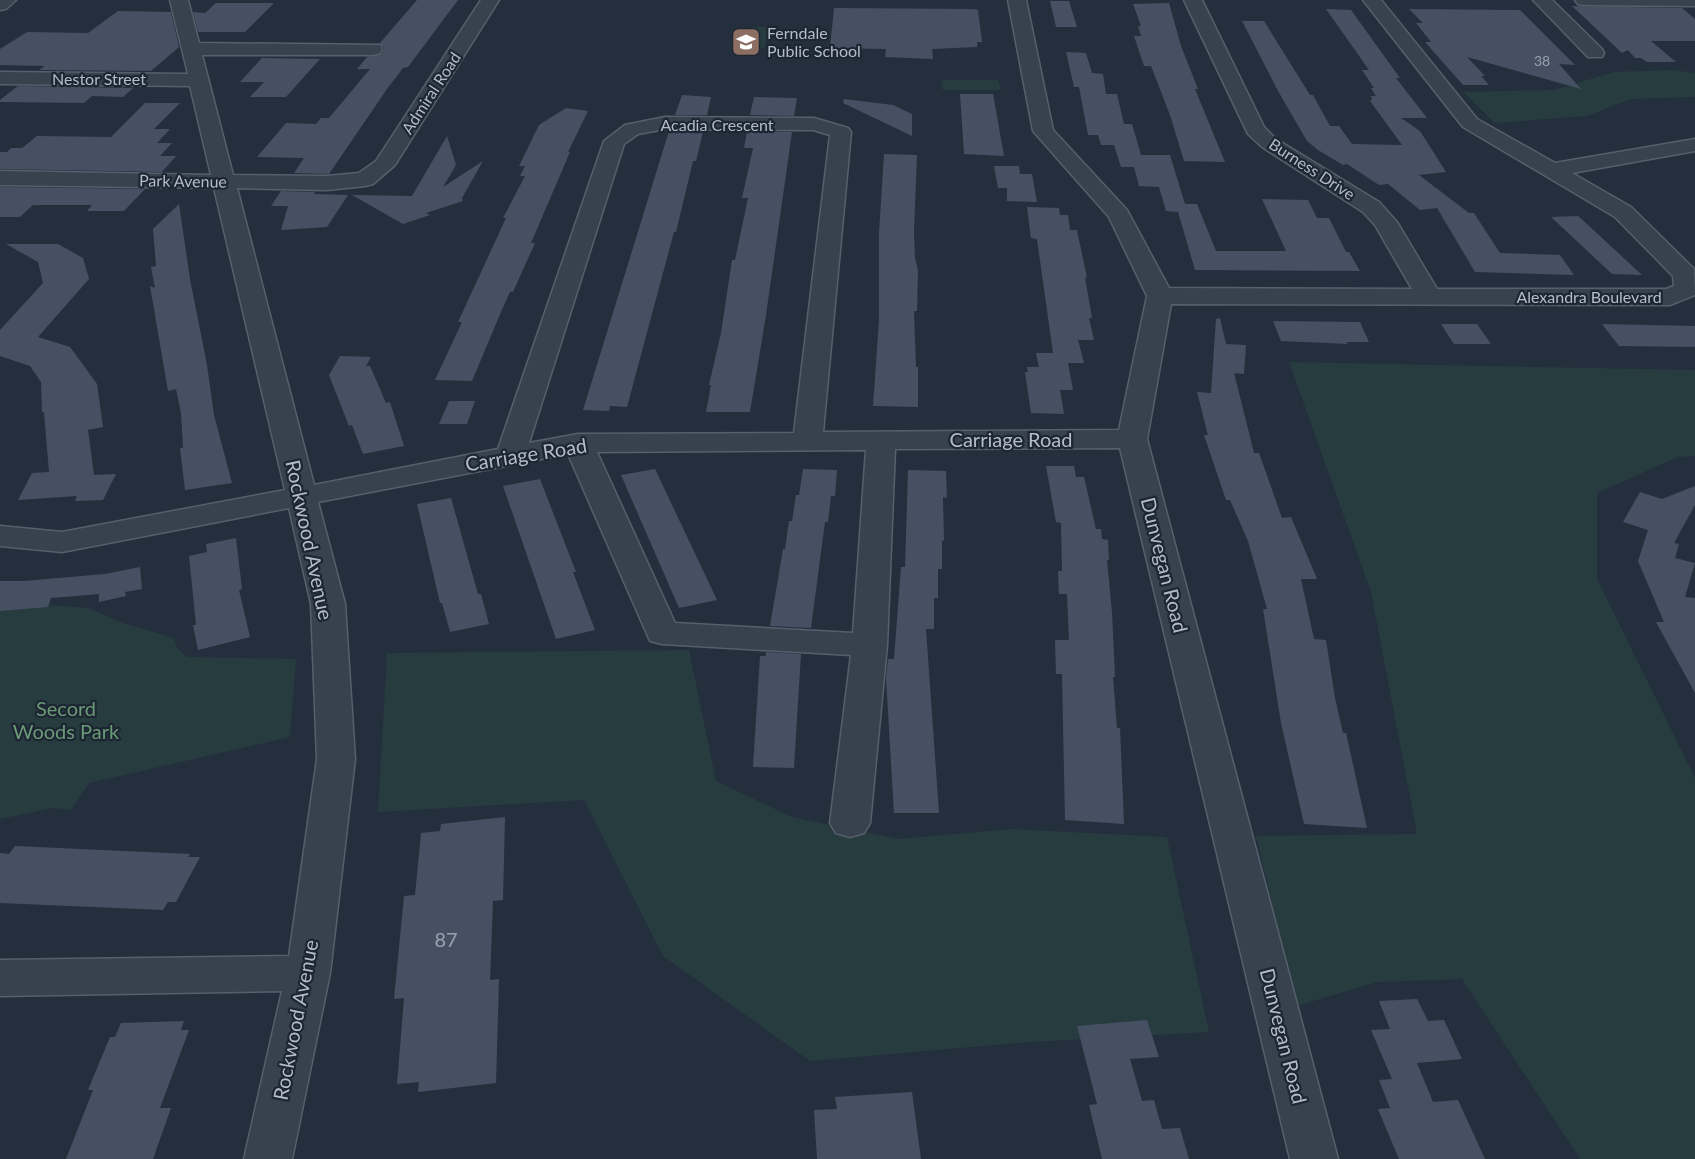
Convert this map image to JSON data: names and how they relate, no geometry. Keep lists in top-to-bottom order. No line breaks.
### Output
{"streets":{"street":["Nestor Street","Admiral Road","Acadia Crescent","Burness Drive","Park Avenue","Alexandra Boulevard","Carriage Road","Rockwood Avenue","Dunvegan Road"]},"crossings":[["Nestor Street","Rockwood Avenue"],["Admiral Road","Park Avenue"],["Acadia Crescent","Carriage Road"],["Burness Drive","Alexandra Boulevard"],["Park Avenue","Rockwood Avenue"],["Alexandra Boulevard","Dunvegan Road"],["Carriage Road","Rockwood Avenue"],["Carriage Road","Dunvegan Road"]],"parks":["Secord Woods Park"],"places":{"school or university":["Ferndale Public School"]},"house_numbers":["38","87"]}
